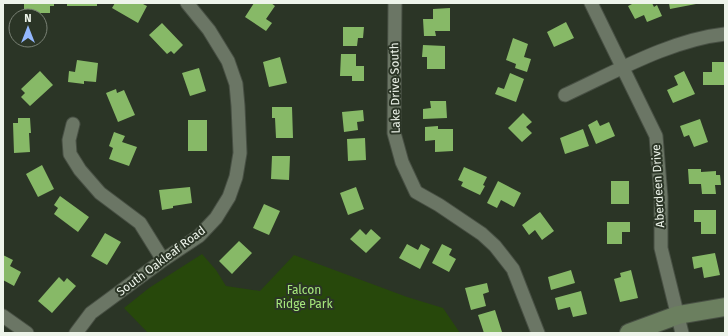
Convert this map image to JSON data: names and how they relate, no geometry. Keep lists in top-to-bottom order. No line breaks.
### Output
{"streets":{"street":["Lake Drive South","Aberdeen Drive","South Oakleaf Road"]},"parks":["Falcon Ridge Park"],"north":"top"}
